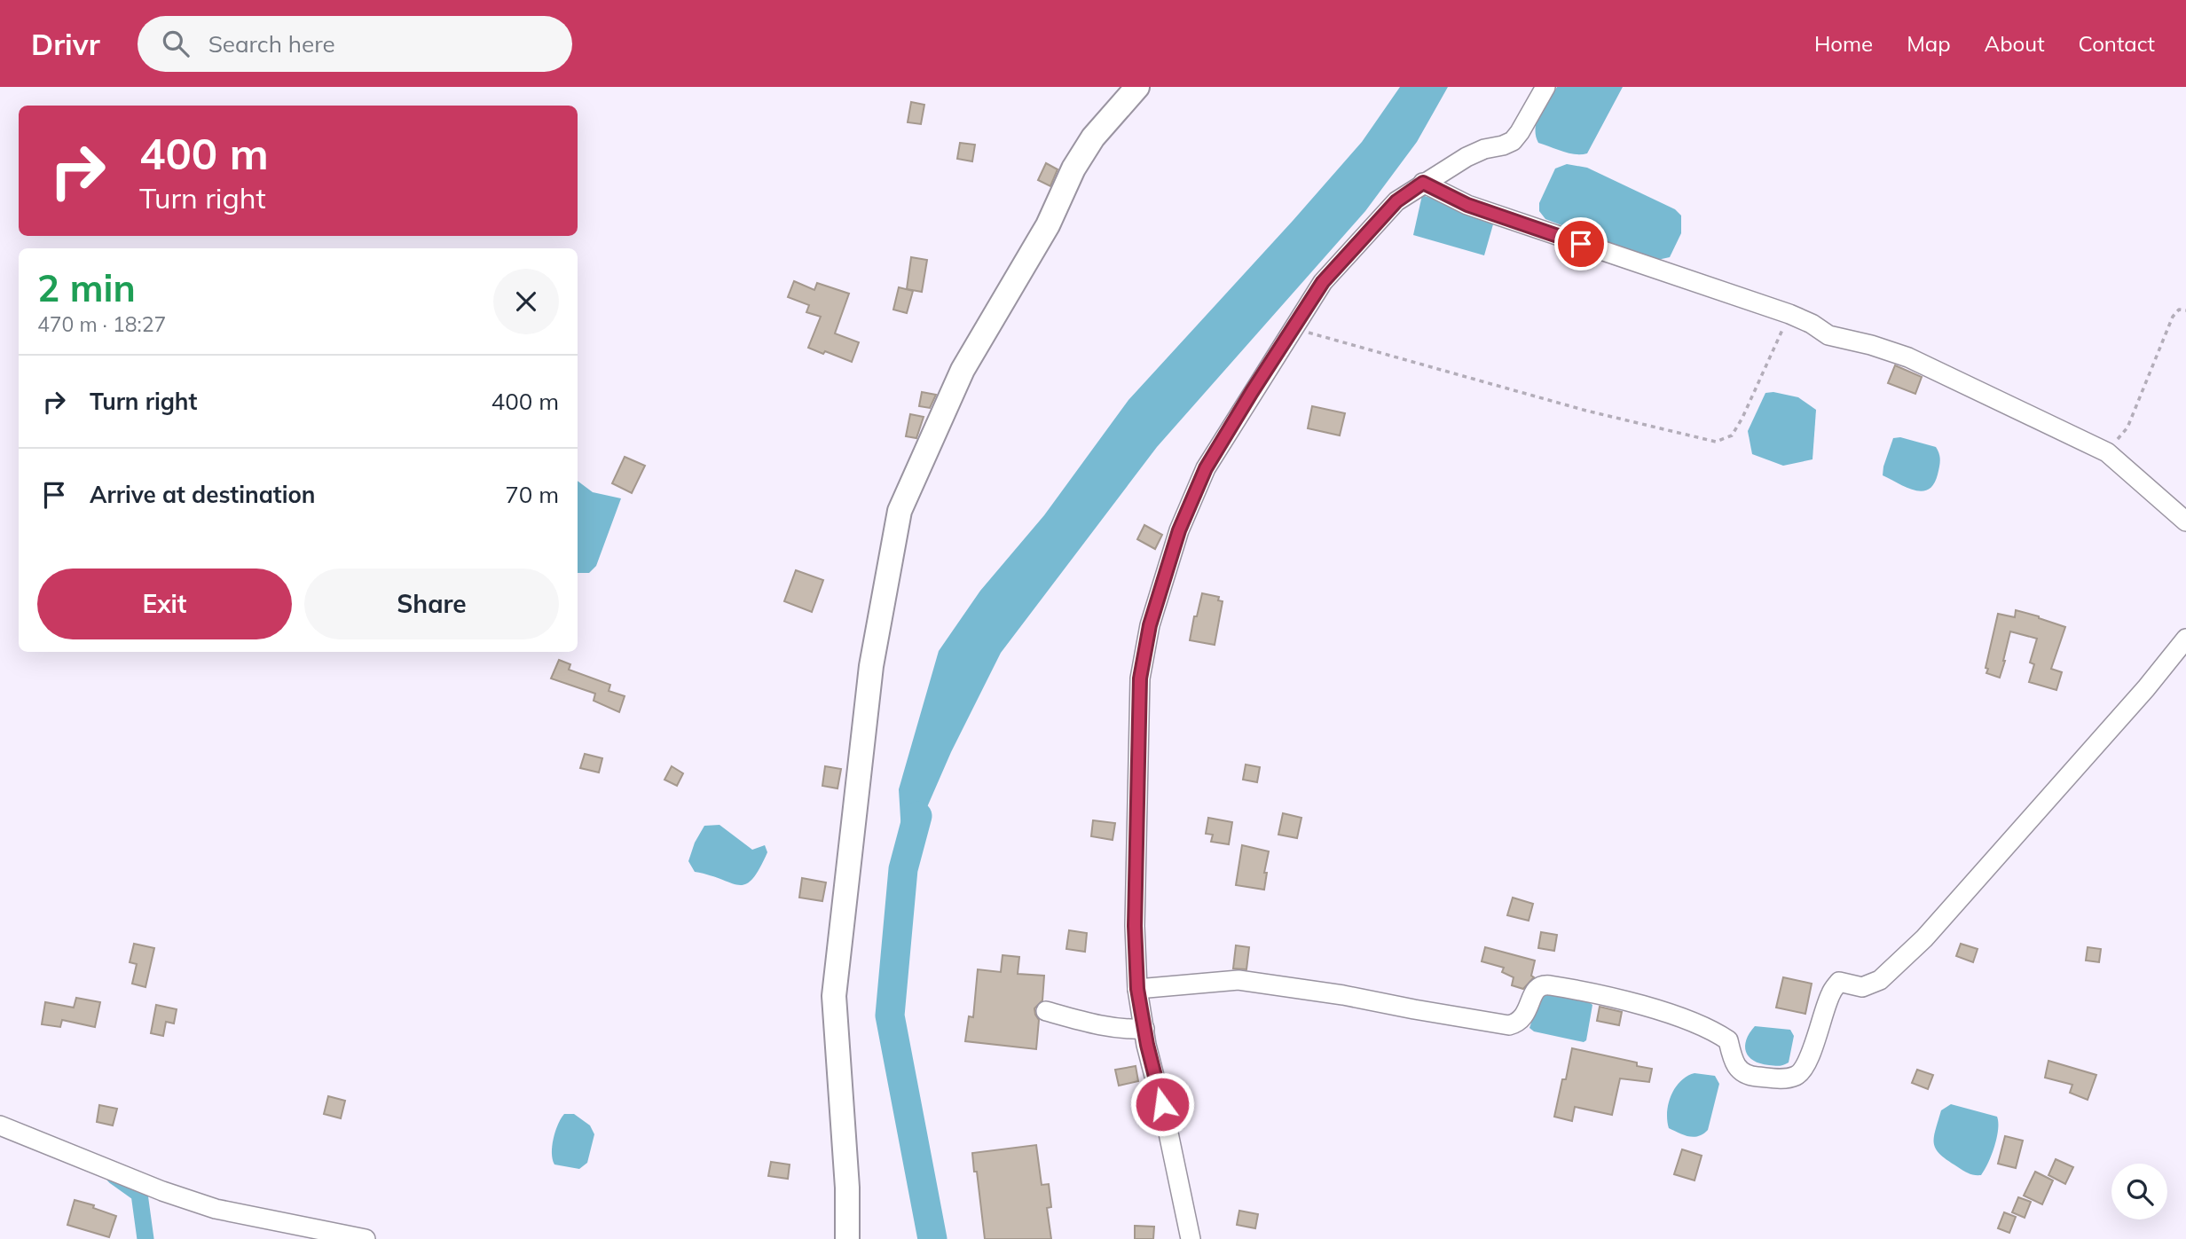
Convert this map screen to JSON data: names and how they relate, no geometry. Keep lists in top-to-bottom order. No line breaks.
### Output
{"page":{"header":"Drivr","search":"Search here","nav":["Home","Map","About","Contact"],"turn":["400 m","Turn right"],"heading":["2 min","470 m · 18:27"],"list":[{"name":"Turn right","value":"400 m"},{"name":"Arrive at destination","value":"70 m"}],"buttons":["Exit","Share"]}}
